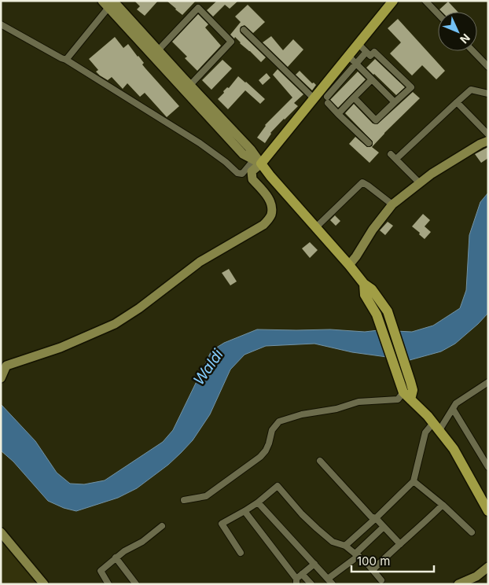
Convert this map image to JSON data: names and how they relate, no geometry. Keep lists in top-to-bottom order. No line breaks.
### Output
{"water":["Waldi"],"scale_bar":"100 m","north":"bottom right"}
